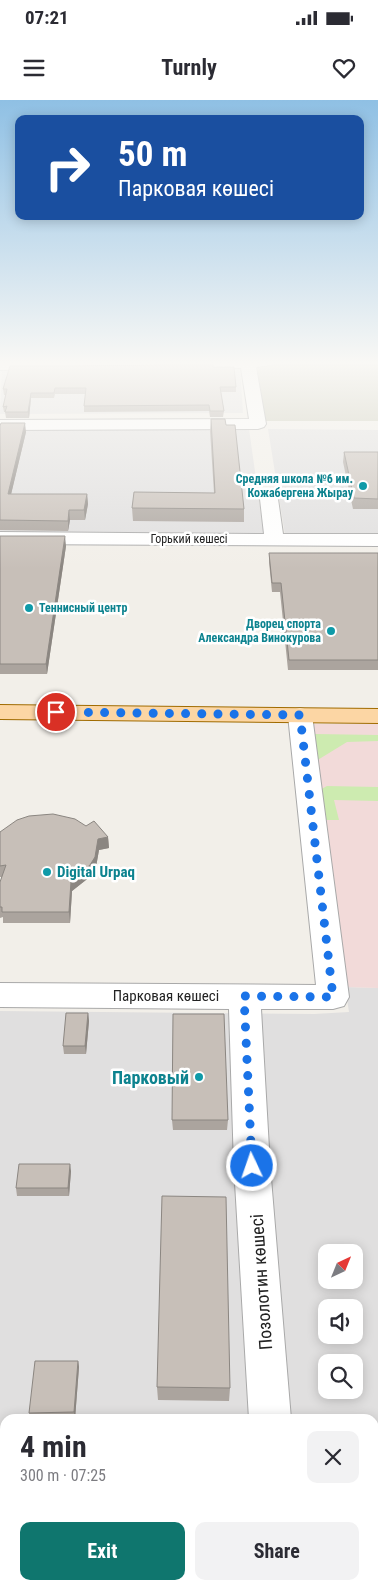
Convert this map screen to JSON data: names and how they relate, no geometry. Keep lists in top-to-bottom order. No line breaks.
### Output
{"streets":{"street":["Горький көшесі","Парковая көшесі","Позолотин көшесі"]},"crossings":[["Парковая көшесі","Позолотин көшесі"]],"places":["Средняя школа №6 им. Кожабергена Жырау","Теннисный центр","Дворец спорта Александра Винокурова","Digital Urpaq","Парковый"],"north":"top right","page":{"status":"07:21","header":"Turnly","turn":["50 m","Парковая көшесі"],"heading":["4 min","300 m · 07:25"],"buttons":["Exit","Share"]}}
